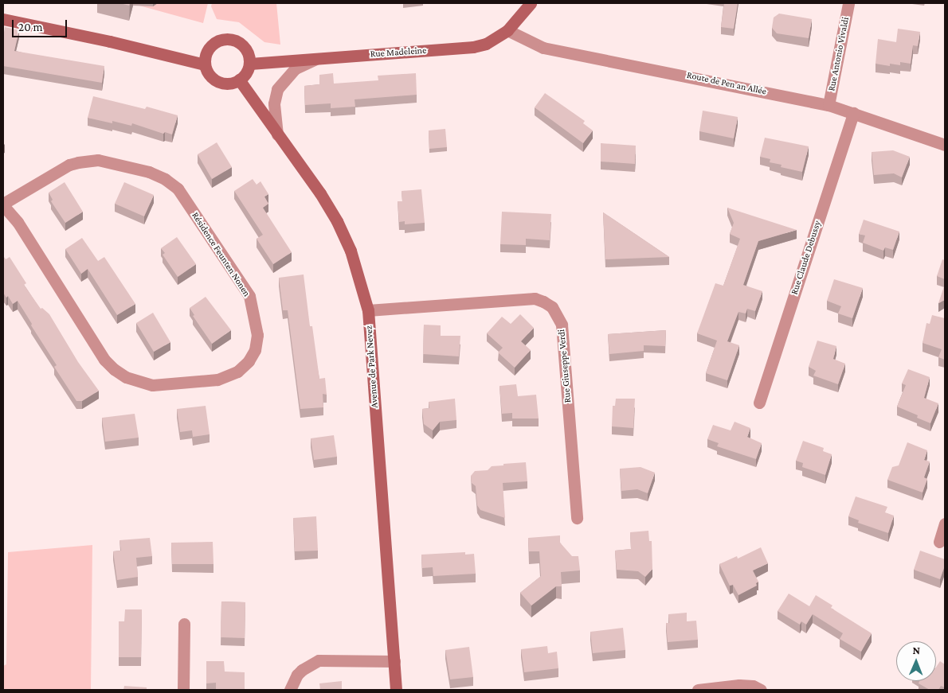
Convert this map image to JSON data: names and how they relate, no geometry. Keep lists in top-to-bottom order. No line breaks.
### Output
{"streets":{"main road":["Rue Madeleine","Avenue de Park Nevez"],"street":["Rue Antonio Vivaldi","Route de Pen an Allée","Résidence Feunten Nonen","Rue Claude Debussy","Rue Giuseppe Verdi"]},"crossings":[["Rue Madeleine","Route de Pen an Allée"],["Rue Madeleine","Avenue de Park Nevez"],["Rue Antonio Vivaldi","Route de Pen an Allée"],["Route de Pen an Allée","Rue Claude Debussy"],["Rue Giuseppe Verdi","Avenue de Park Nevez"]],"scale_bar":"20 m","north":"top"}
